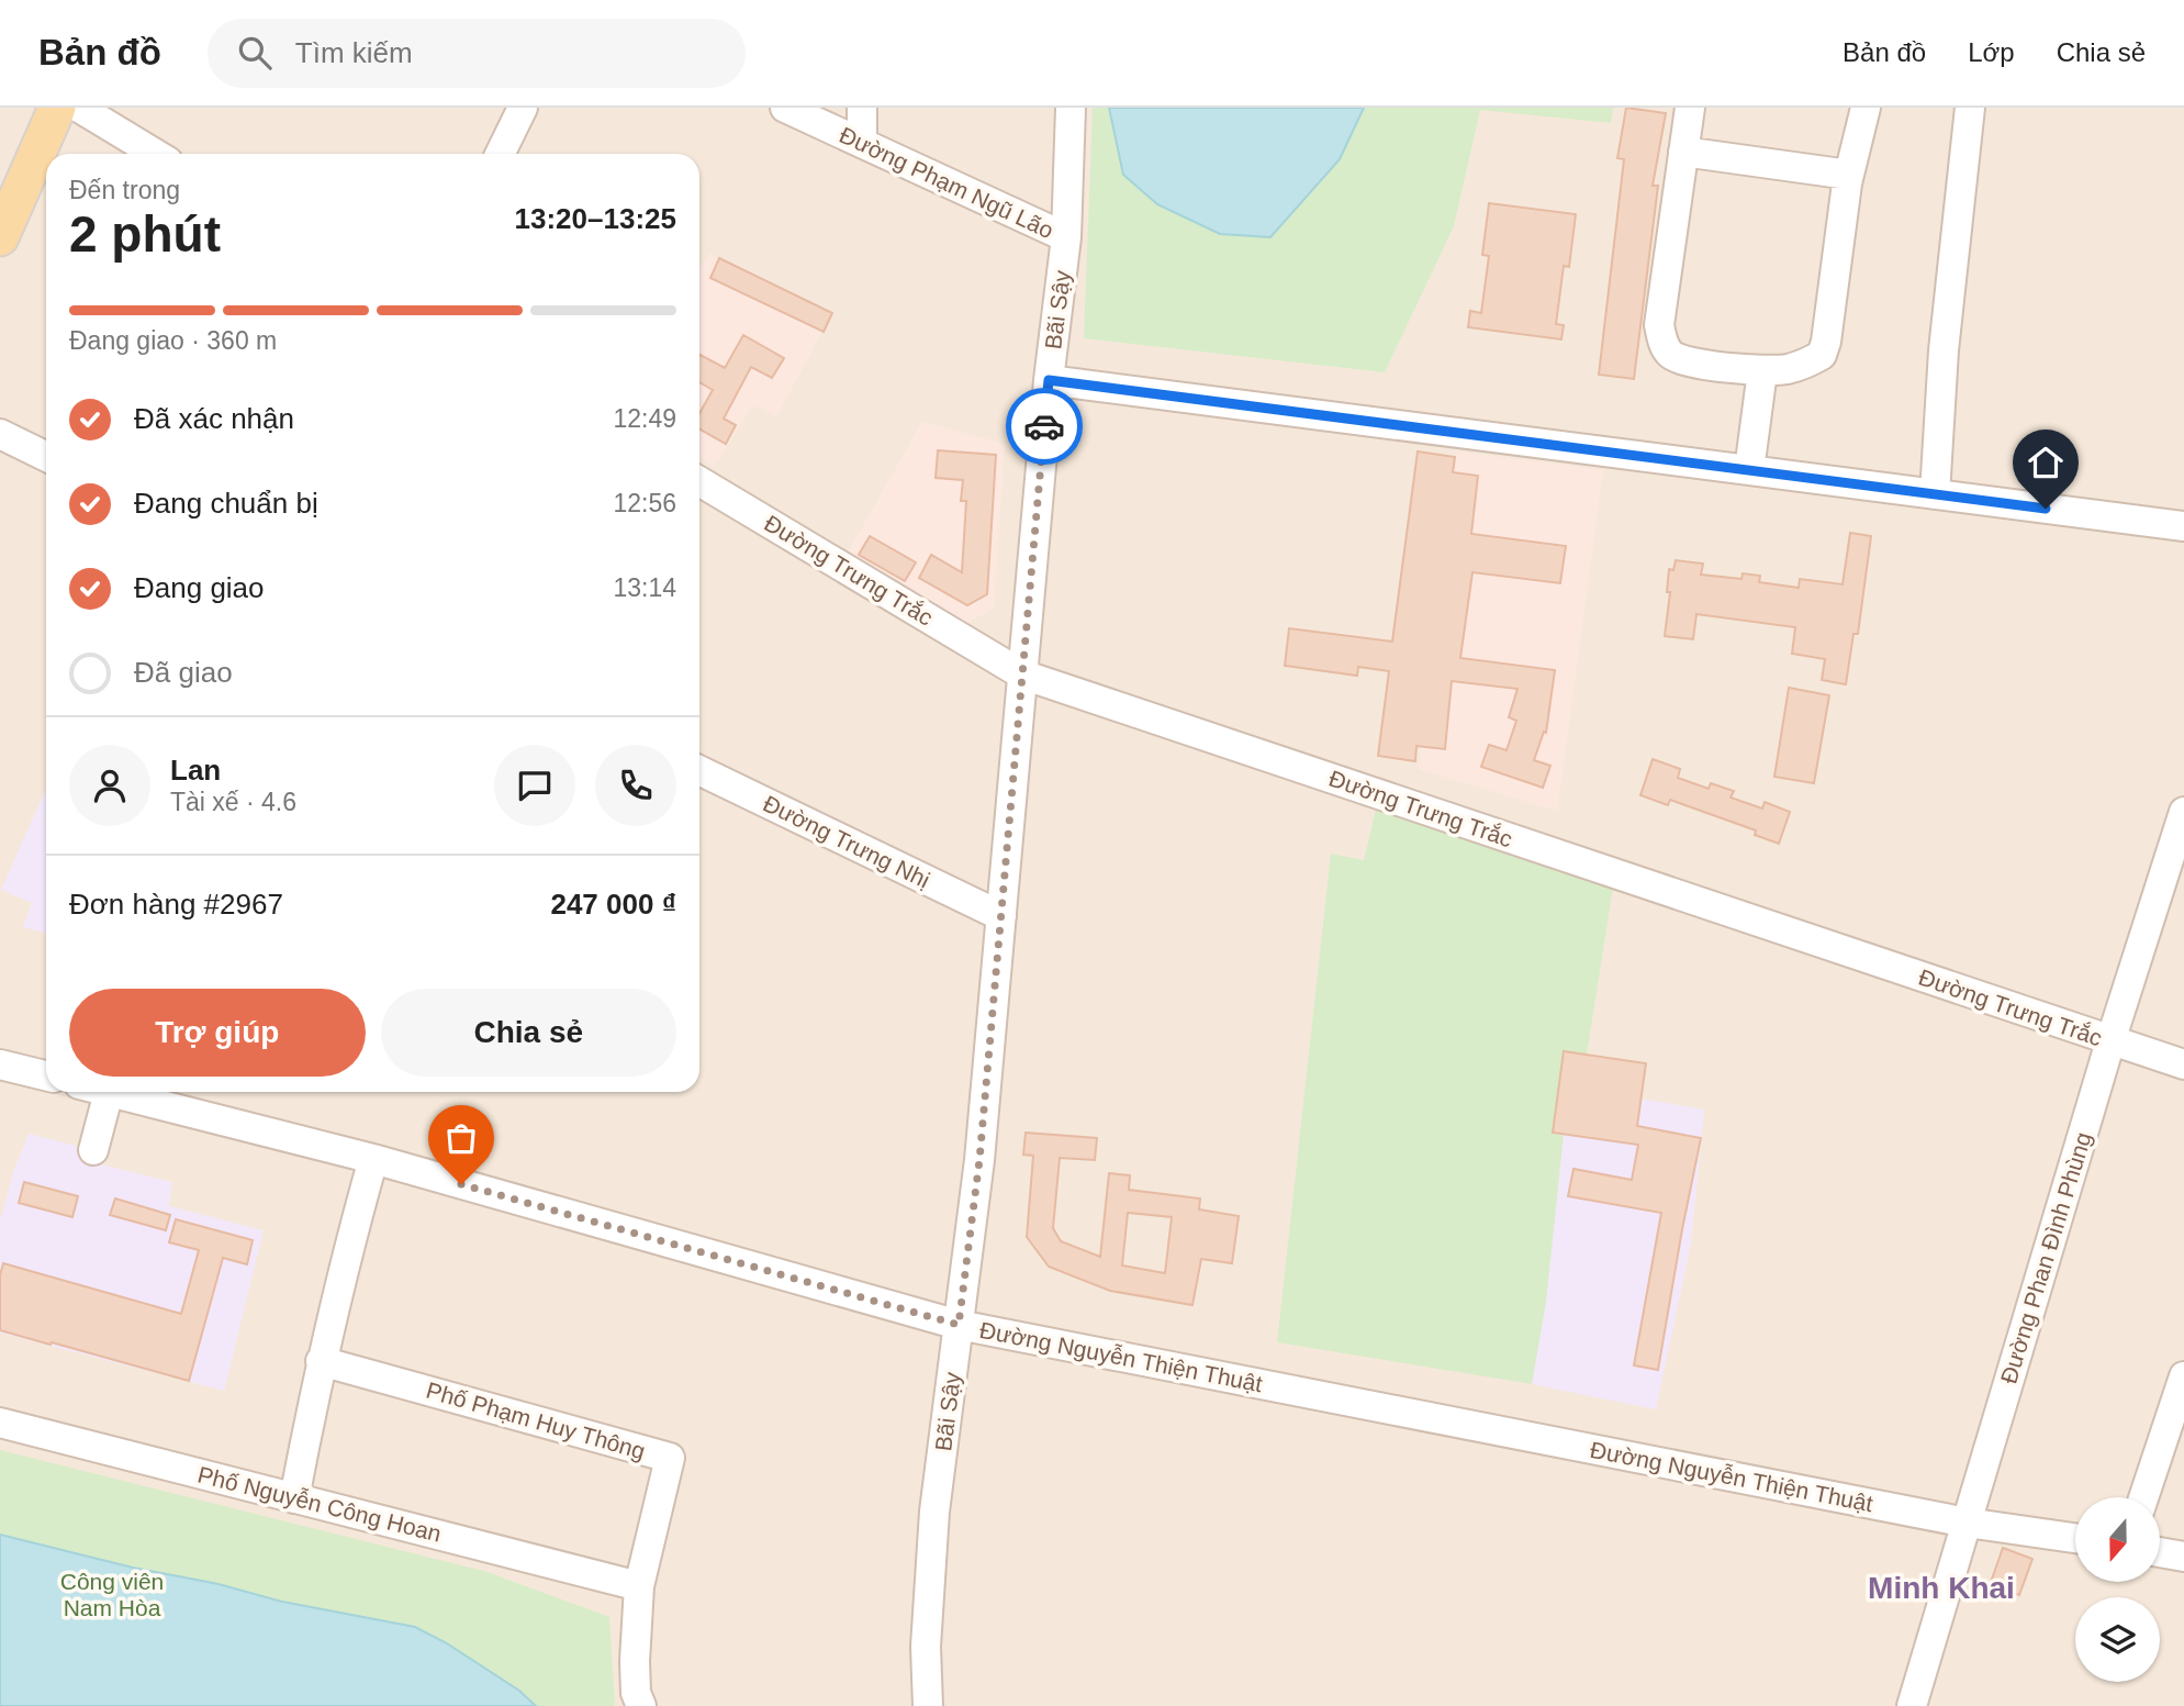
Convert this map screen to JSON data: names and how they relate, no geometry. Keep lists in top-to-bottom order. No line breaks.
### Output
{"streets":{"street":["Đường Phạm Ngũ Lão","Bãi Sậy","Đường Trưng Trắc","Đường Trưng Nhị","Đường Phan Đình Phùng","Đường Nguyễn Thiện Thuật","Phố Phạm Huy Thông","Phố Nguyễn Công Hoan"]},"crossings":[["Đường Phạm Ngũ Lão","Bãi Sậy"],["Bãi Sậy","Đường Trưng Trắc"],["Bãi Sậy","Đường Trưng Nhị"],["Bãi Sậy","Đường Nguyễn Thiện Thuật"],["Đường Trưng Trắc","Đường Phan Đình Phùng"],["Đường Phan Đình Phùng","Đường Nguyễn Thiện Thuật"],["Phố Phạm Huy Thông","Phố Nguyễn Công Hoan"]],"districts":["Minh Khai"],"parks":["Công viên Nam Hòa"],"north":"bottom","page":{"header":"Bản đồ","search":"Tìm kiếm","nav":["Bản đồ","Lớp","Chia sẻ"],"heading":["2 phút","Đến trong","13:20–13:25"],"panel":["Lan","Tài xế · 4.6","Đơn hàng #2967","247 000 ₫"],"bar":"Đang giao · 360 m","list":[["Đã xác nhận","12:49"],["Đang chuẩn bị","12:56"],["Đang giao","13:14"],"Đã giao"],"buttons":["Trợ giúp","Chia sẻ"]}}
